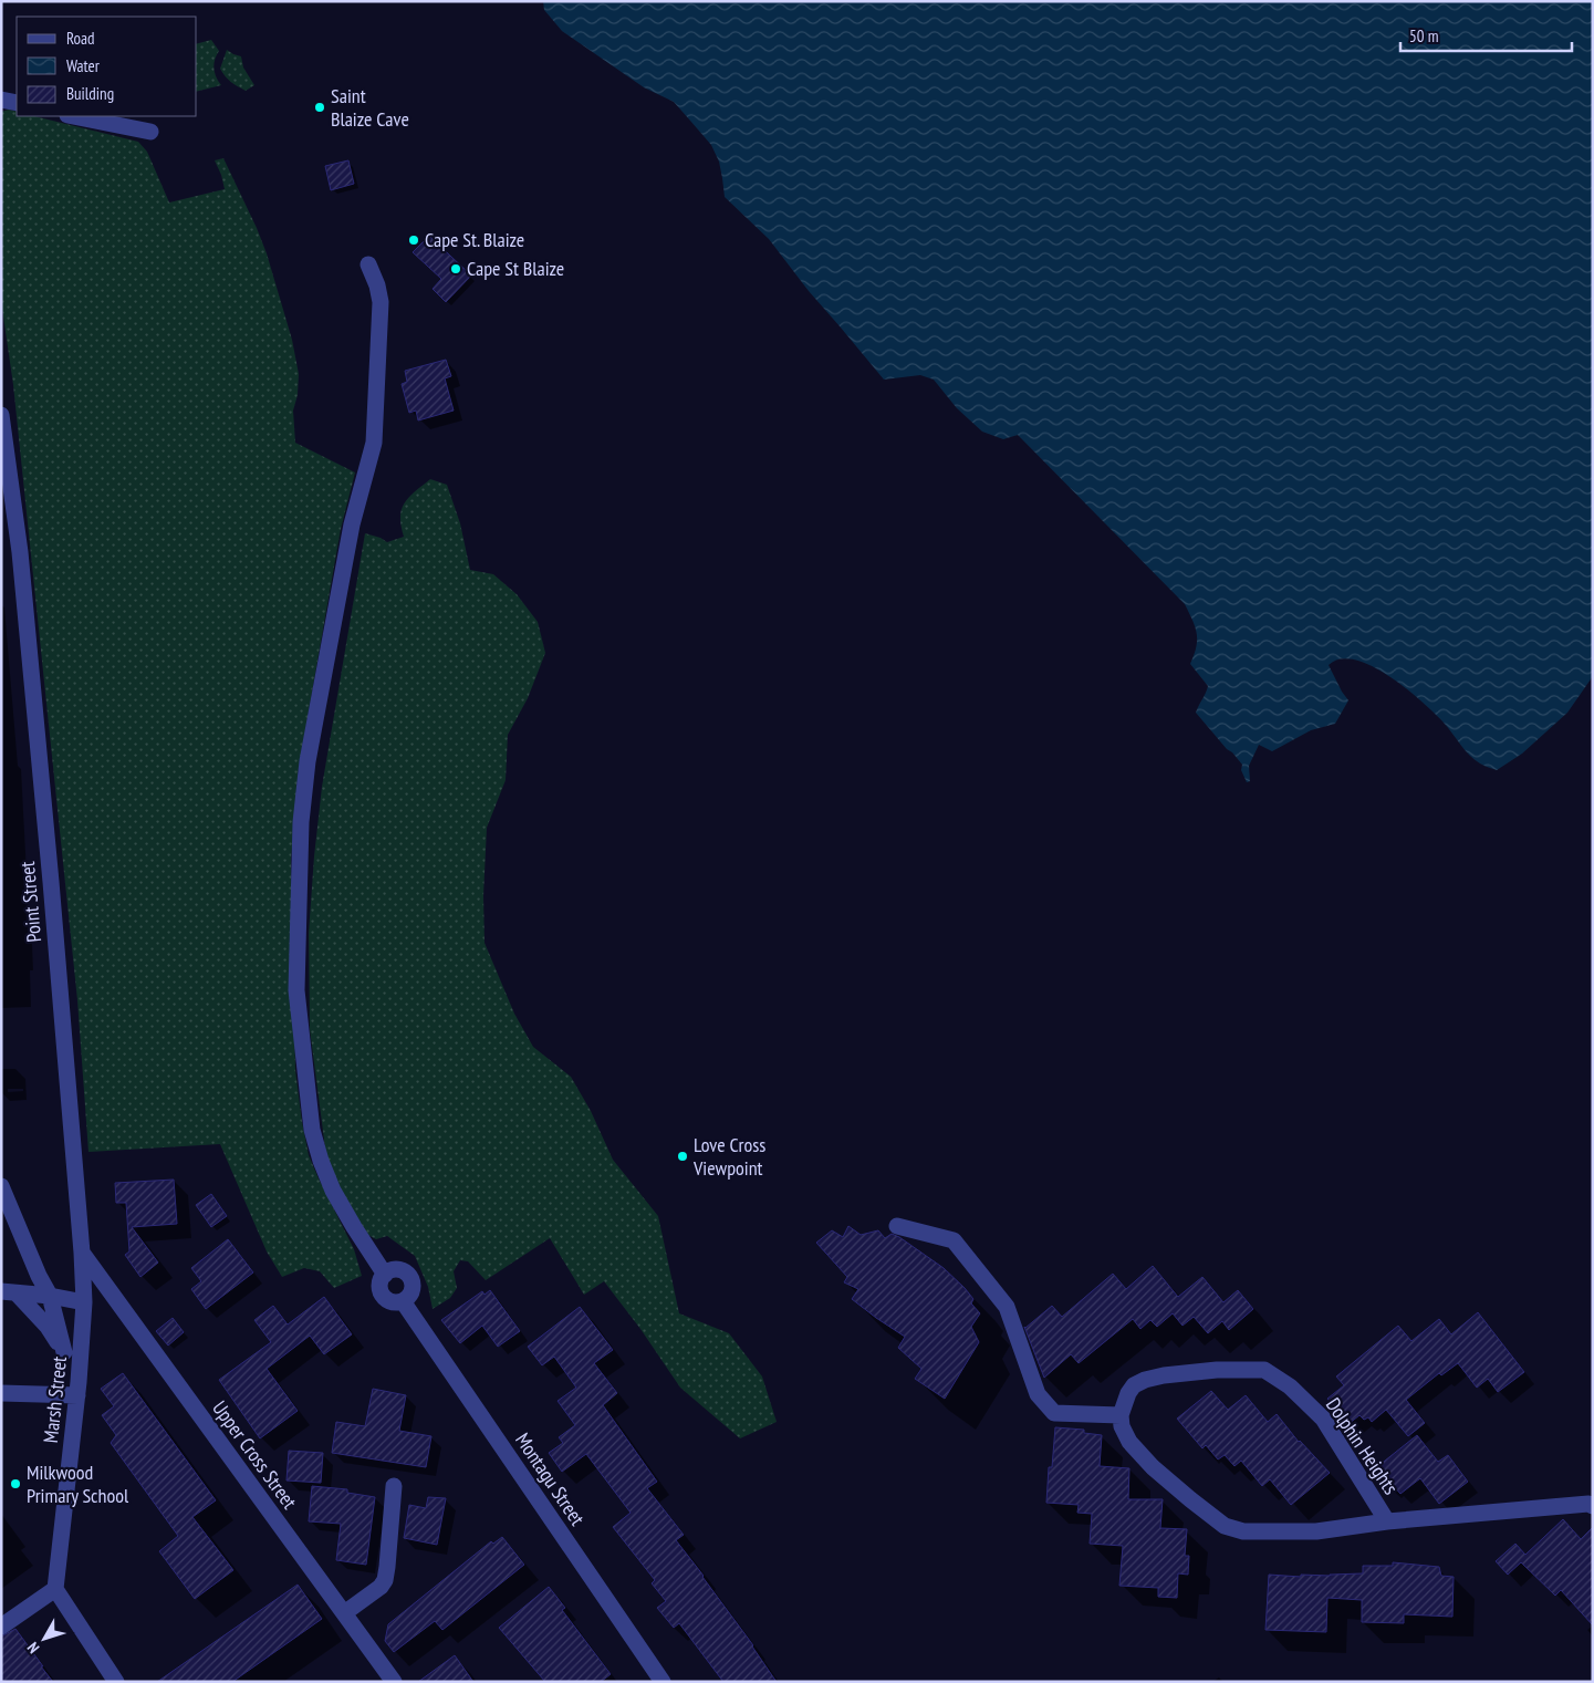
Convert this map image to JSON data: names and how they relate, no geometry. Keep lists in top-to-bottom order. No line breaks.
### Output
{"streets":{"street":["Point Street","Marsh Street","Dolphin Heights","Upper Cross Street","Montagu Street"]},"crossings":[["Point Street","Marsh Street"],["Point Street","Upper Cross Street"]],"places":["Saint Blaize Cave","Cape St. Blaize","Cape St Blaize","Love Cross Viewpoint","Milkwood Primary School"],"legend":["Road","Water","Building"],"scale_bar":"50 m","north":"bottom left"}
